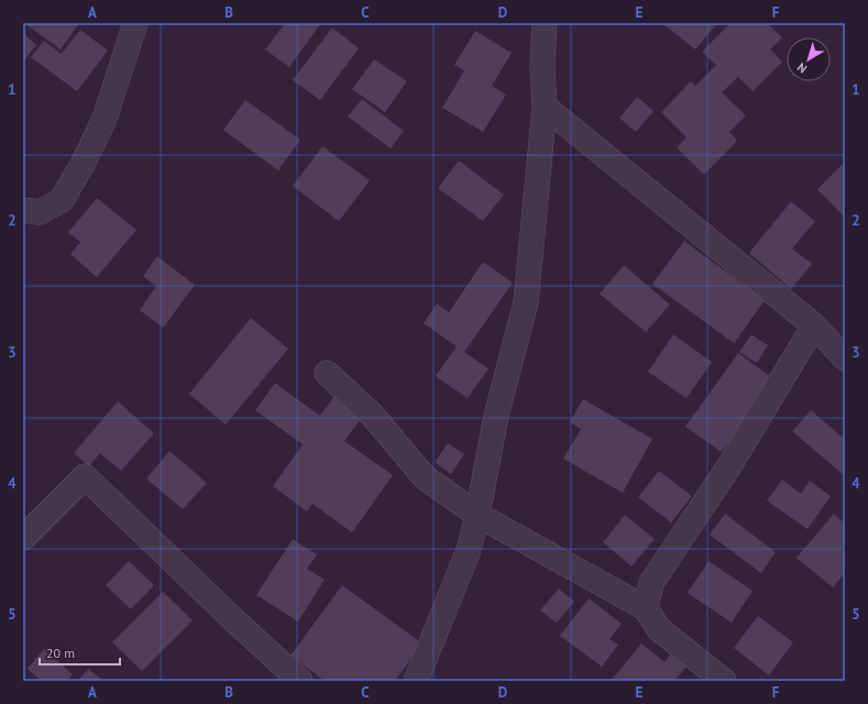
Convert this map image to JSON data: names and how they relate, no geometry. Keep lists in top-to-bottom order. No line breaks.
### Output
{"scale_bar":"20 m","north":"bottom left","grid":{"columns":["A","B","C","D","E","F"],"rows":["1","2","3","4","5"]}}
